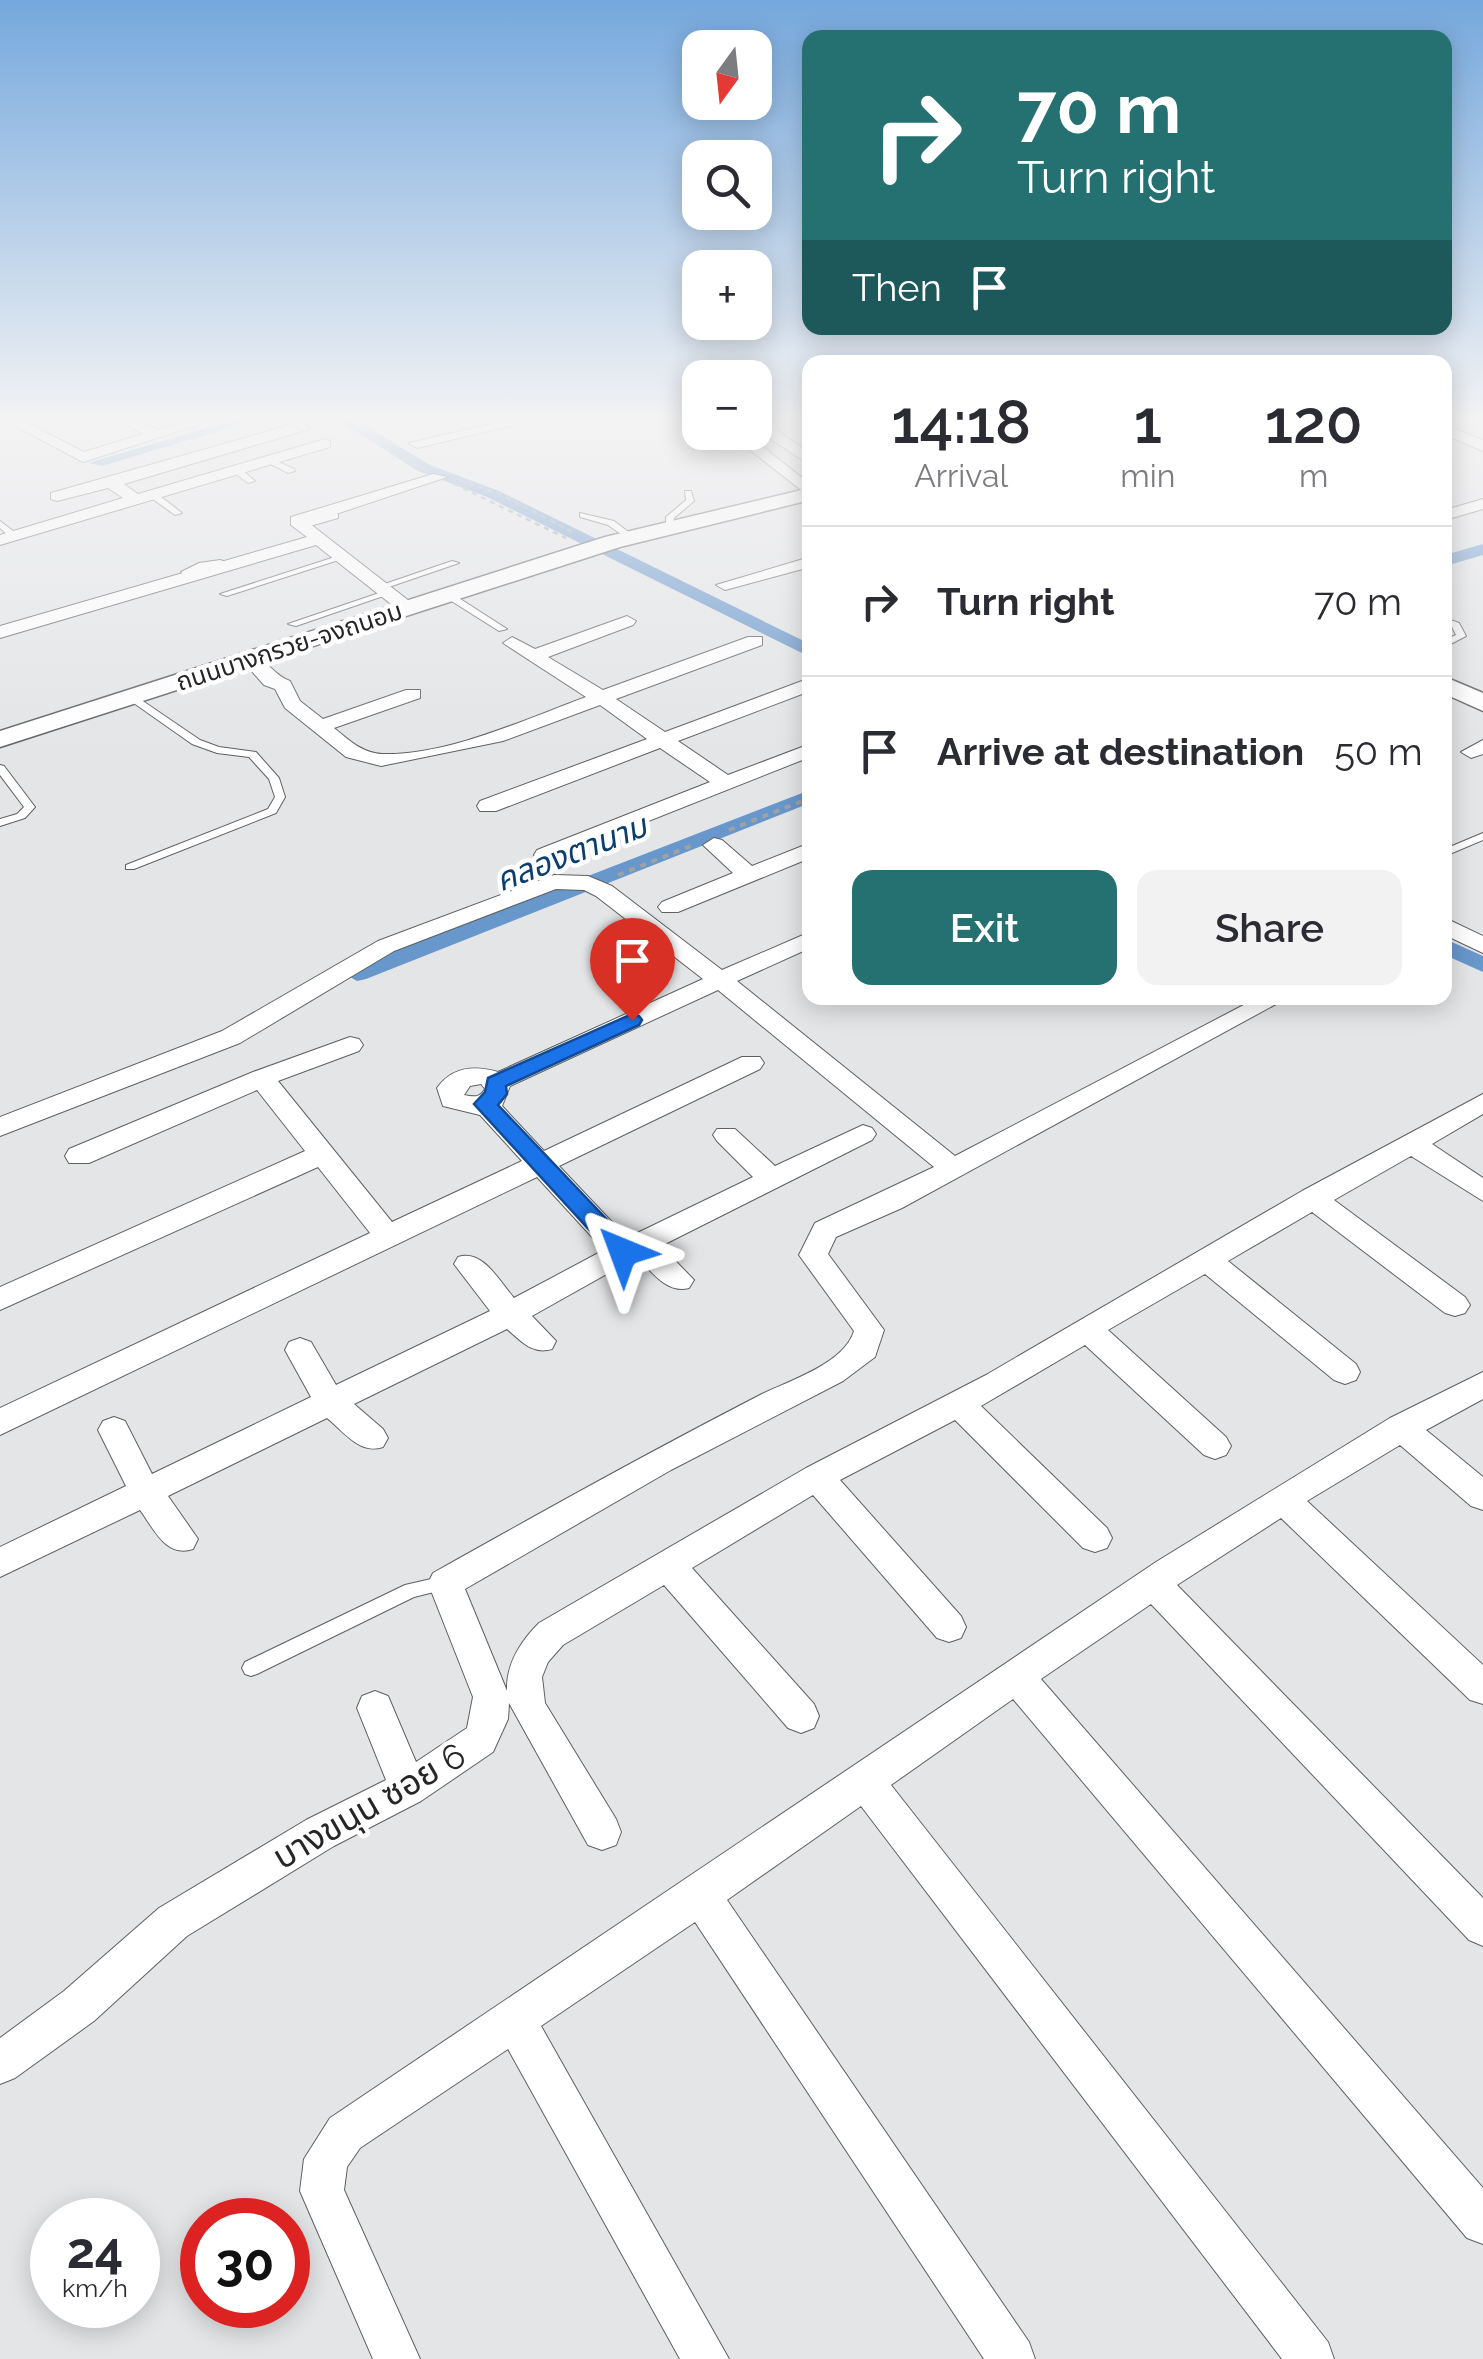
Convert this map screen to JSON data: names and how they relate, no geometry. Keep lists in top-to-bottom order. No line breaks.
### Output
{"streets":{"street":["ถนนบางกรวย-จงถนอม","บางขนุน ซอย 6"]},"water":["คลองตานาม"],"north":"bottom","page":{"map_buttons":["+","−"],"turn":["70 m","Turn right"],"then":"Then","eta":["14:18","Arrival","1","min","120","m"],"list":[{"name":"Turn right","value":"70 m"},{"name":"Arrive at destination","value":"50 m"}],"buttons":["Exit","Share"],"speed":"24 km/h","limit":"30"}}
